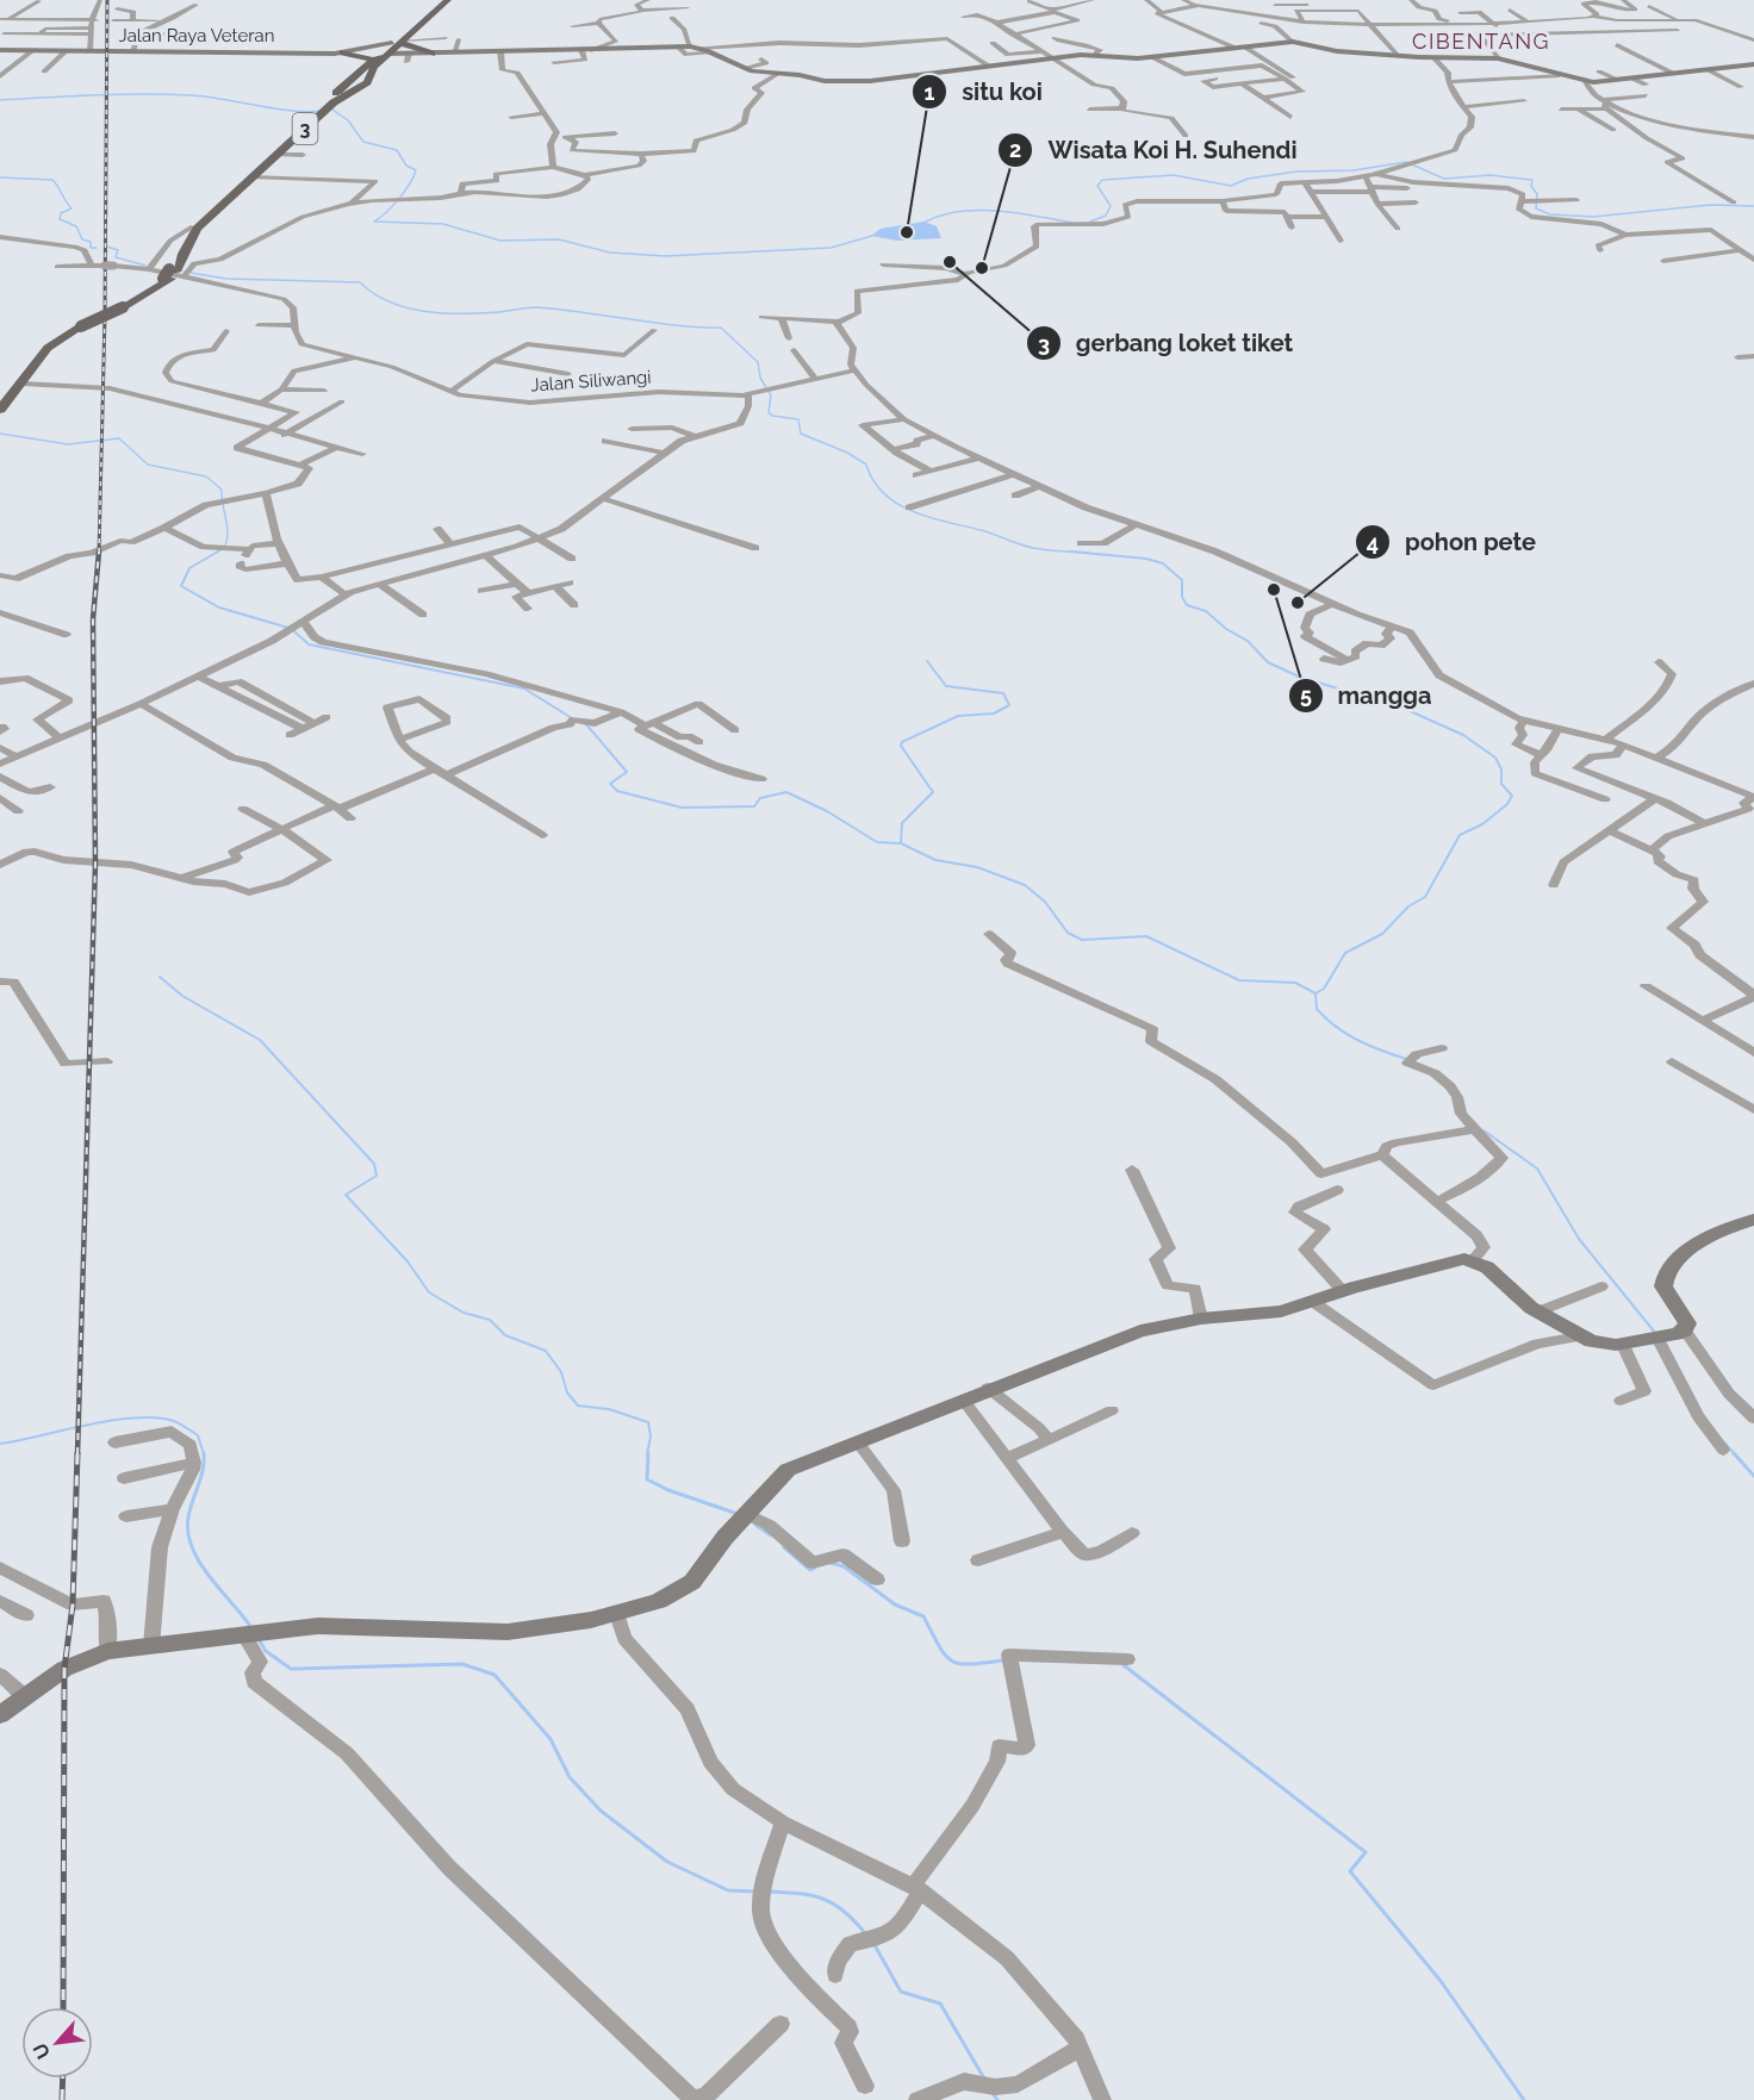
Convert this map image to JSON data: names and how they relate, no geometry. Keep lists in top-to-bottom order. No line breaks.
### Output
{"streets":{"main road":["3"],"street":["Jalan Raya Veteran","Jalan Siliwangi"]},"crossings":[["Jalan Raya Veteran","3"],["3","Jalan Siliwangi"]],"districts":["CIBENTANG"],"places":["situ koi","gerbang loket tiket","Wisata Koi H. Suhendi","mangga","pohon pete"],"north":"bottom left"}
